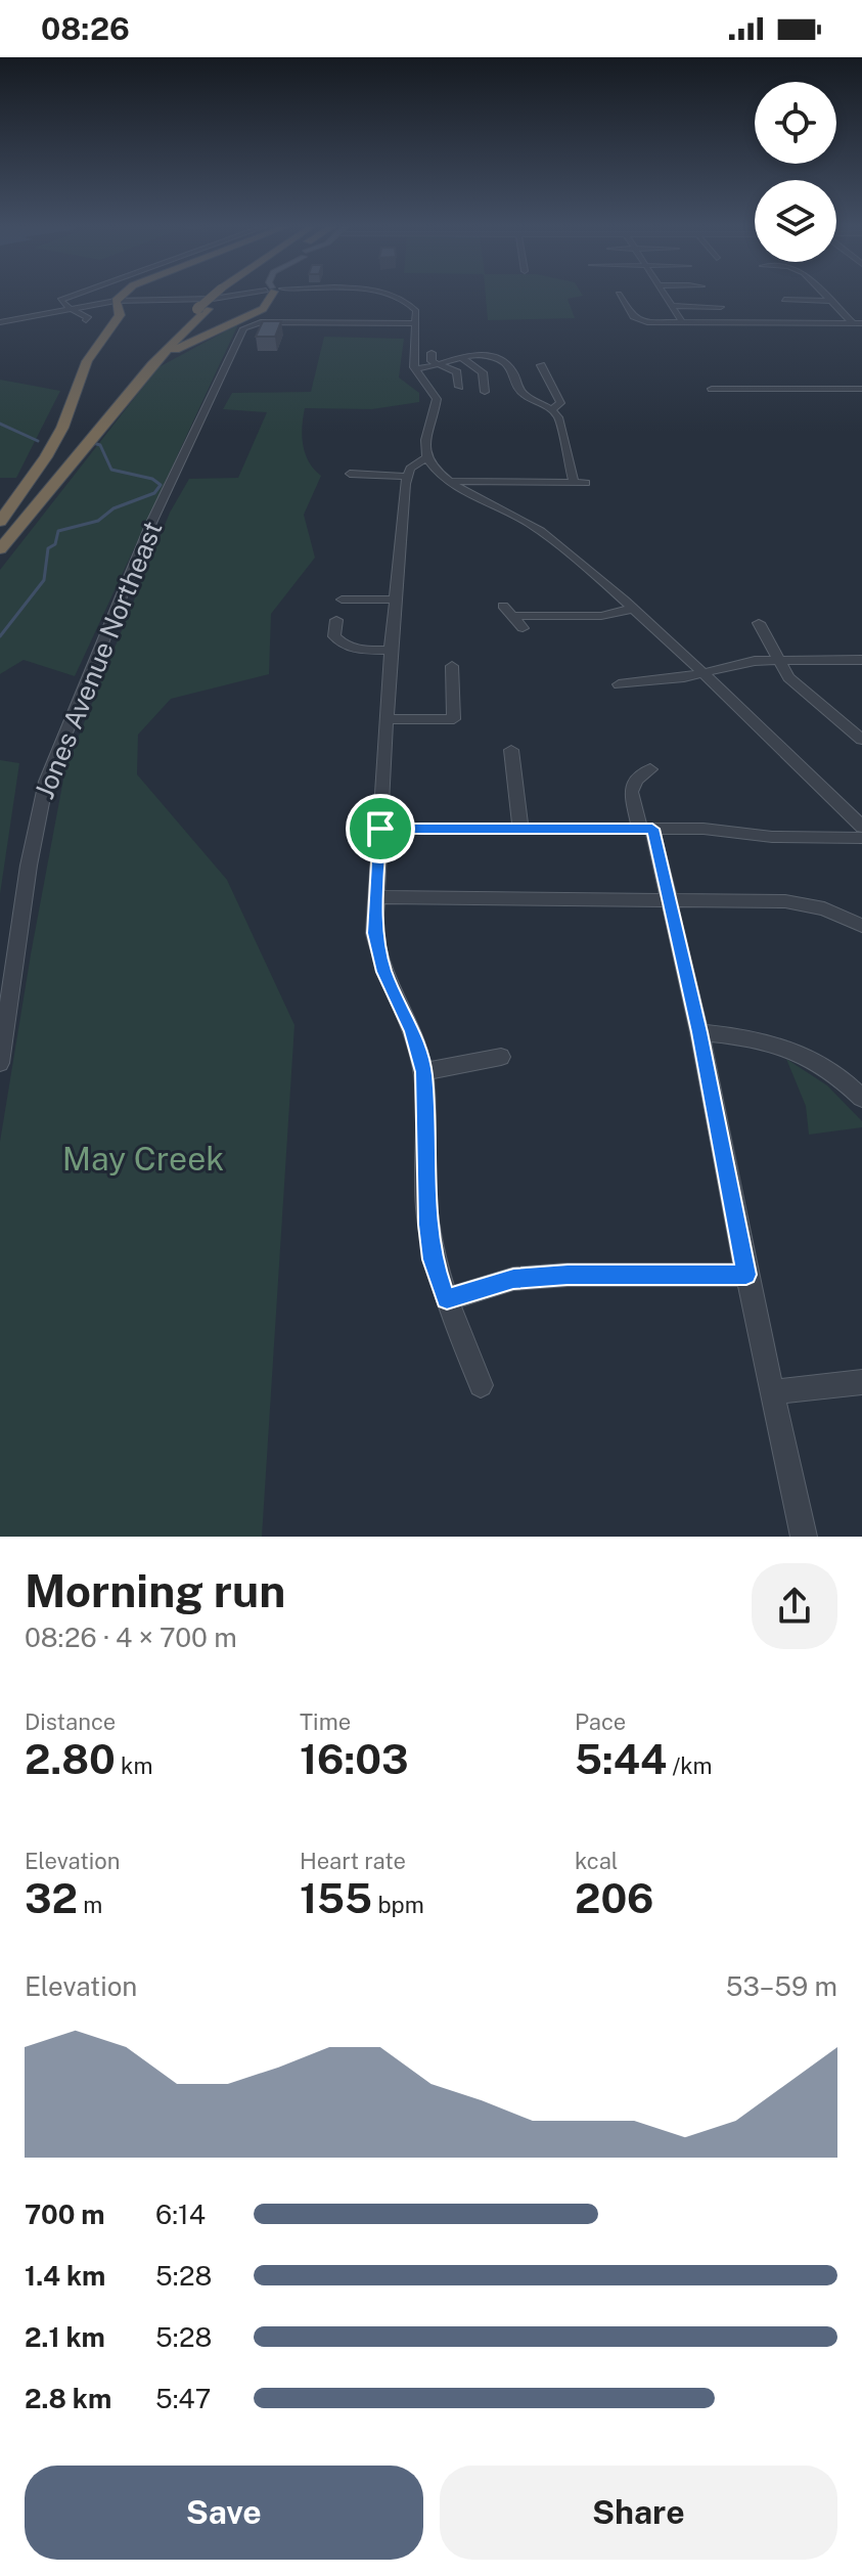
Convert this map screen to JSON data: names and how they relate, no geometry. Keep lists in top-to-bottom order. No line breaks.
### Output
{"streets":{"street":["Jones Avenue Northeast"]},"parks":["May Creek"],"page":{"status":"08:26","heading":["Morning run","08:26 · 4 × 700 m"],"stats":[["Distance","2.80 km"],["Time","16:03"],["Pace","5:44 /km"],["Elevation","32 m"],["Heart rate","155 bpm"],["kcal","206"]],"chart":["Elevation","53–59 m"],"list":[{"name":"700 m","note":"6:14"},{"name":"1.4 km","note":"5:28"},{"name":"2.1 km","note":"5:28"},{"name":"2.8 km","note":"5:47"}],"buttons":["Save","Share"]}}
